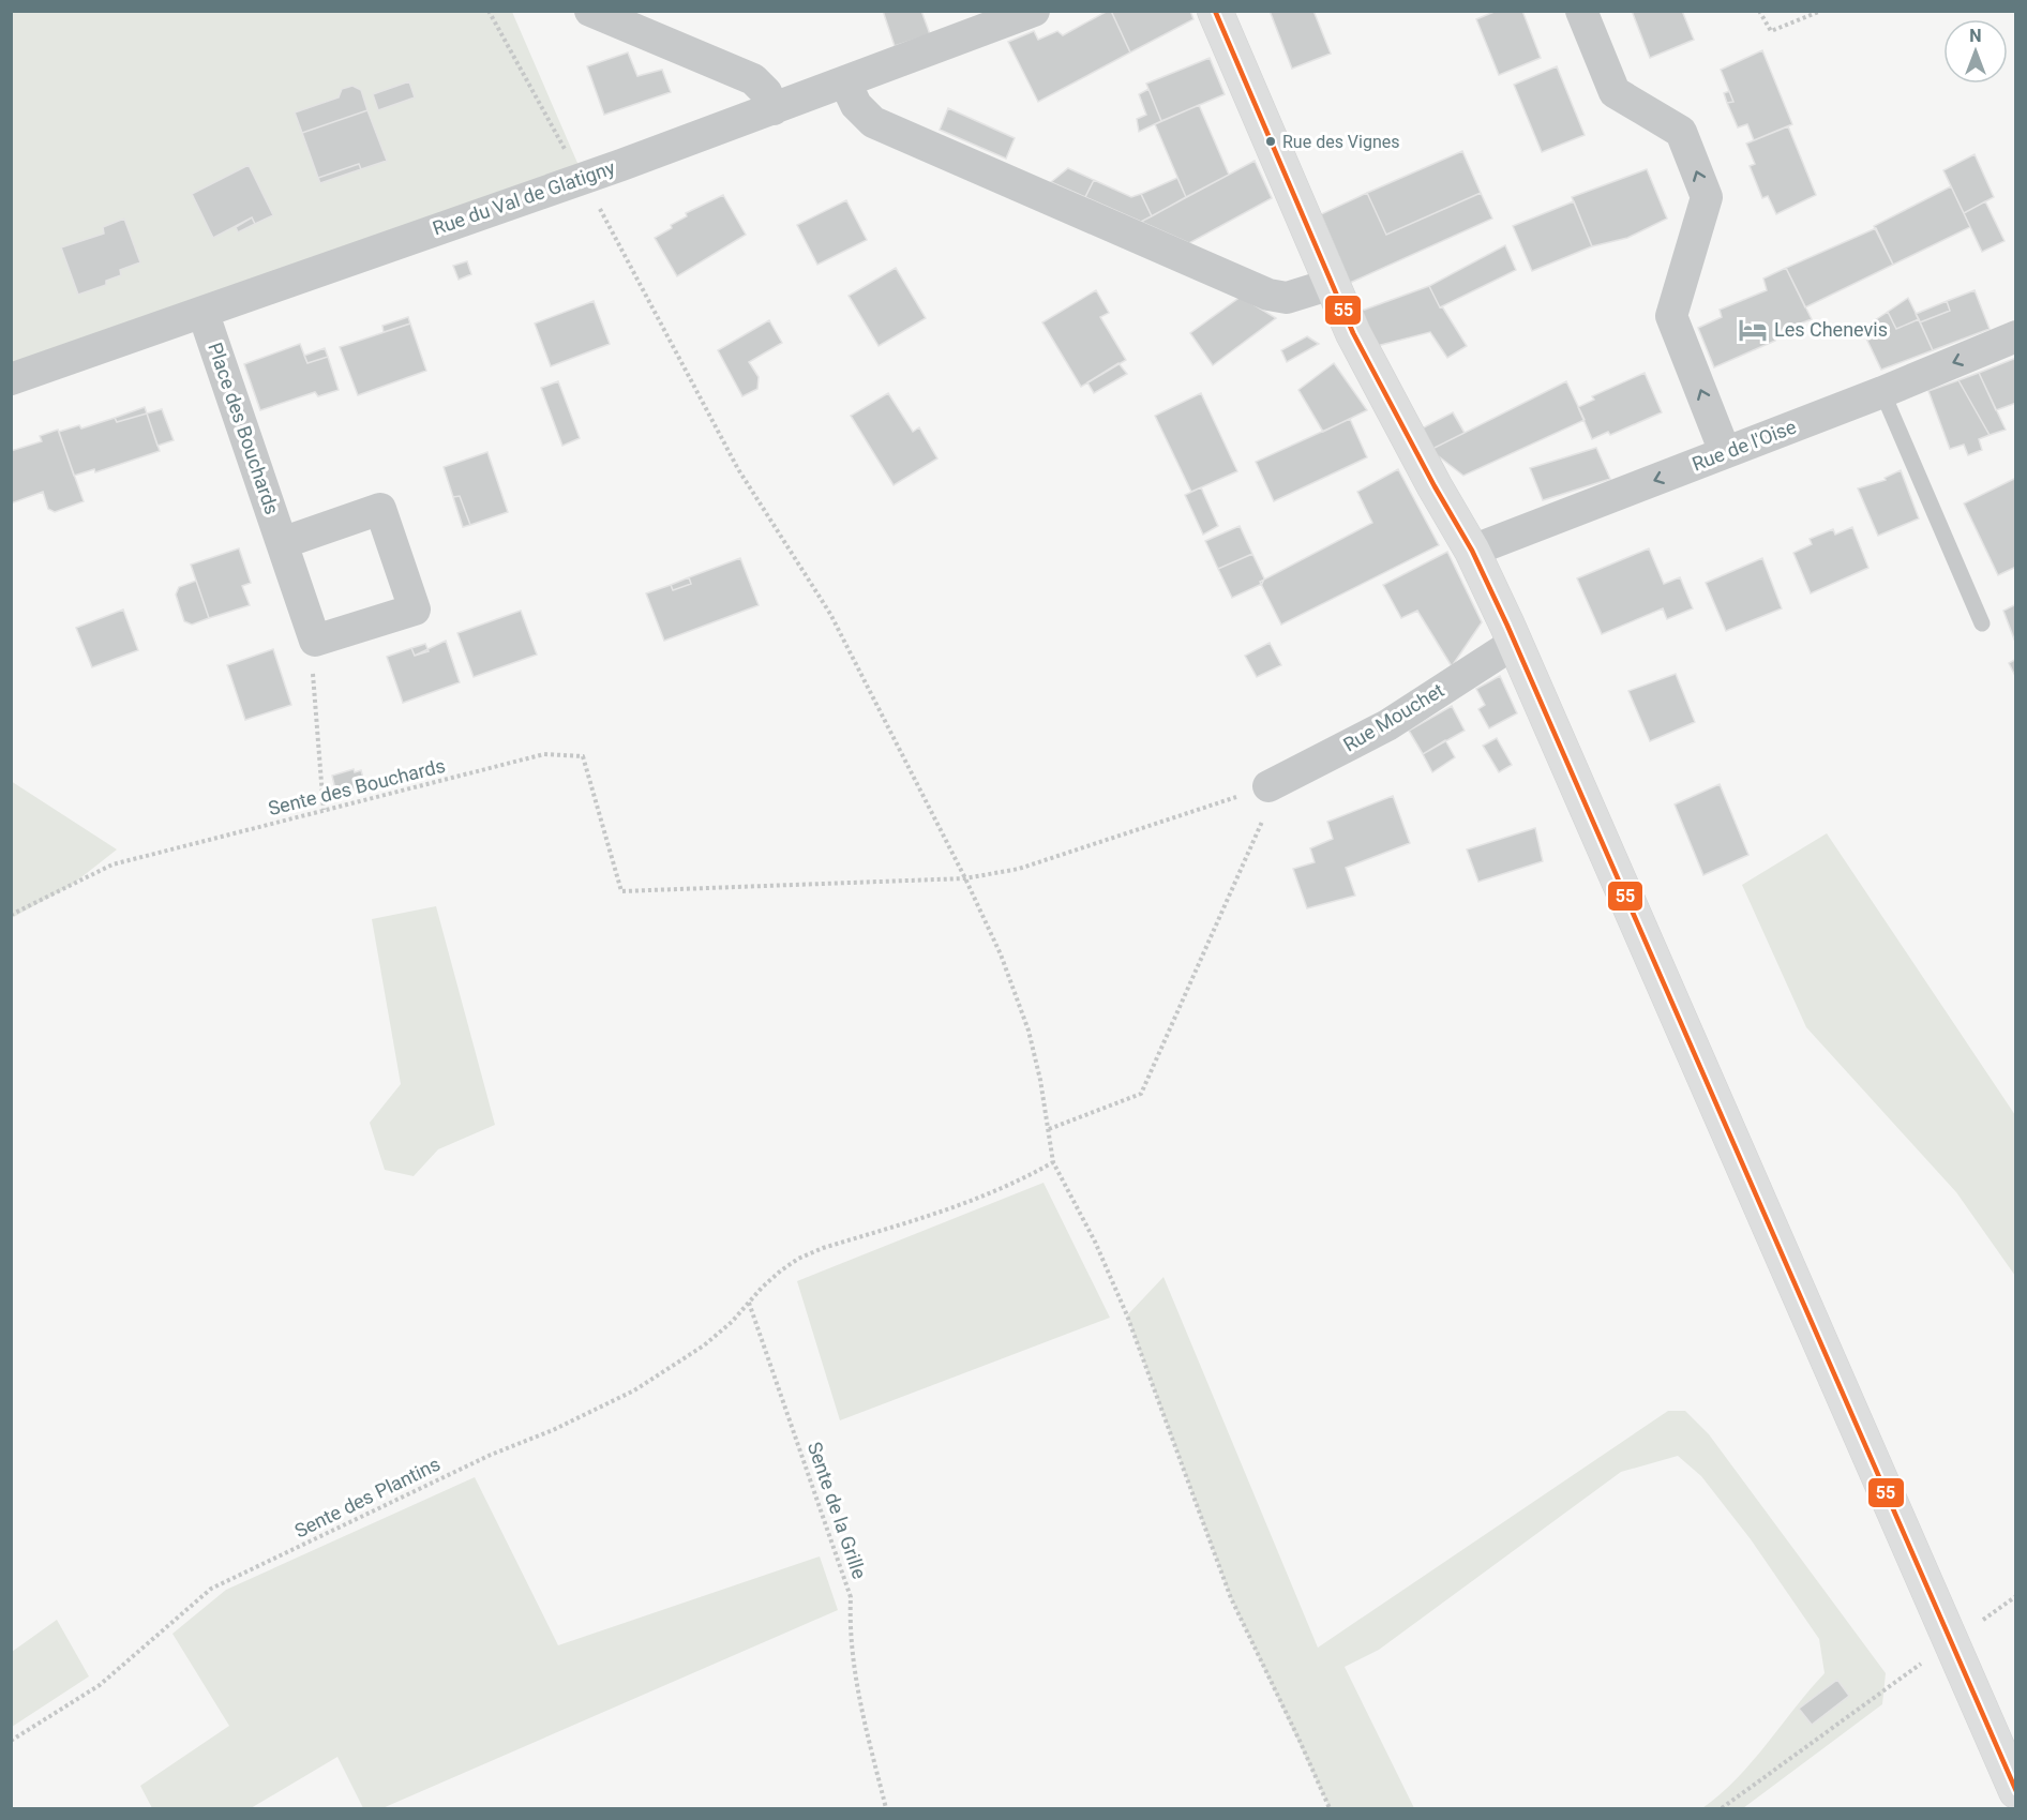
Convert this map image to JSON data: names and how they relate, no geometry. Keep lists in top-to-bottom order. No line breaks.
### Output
{"streets":{"street":["Rue du Val de Glatigny","Place des Bouchards","Rue de l'Oise","Rue Mouchet"],"path":["Sente des Bouchards","Sente des Plantins","Sente de la Grille"]},"crossings":[["Rue du Val de Glatigny","Place des Bouchards"],["Sente des Plantins","Sente de la Grille"]],"one_way":["Rue de l'Oise"],"places":{"other":["Rue des Vignes"],"hotel":["Les Chenevis"]},"lines":["transit line 55"],"north":"top"}
